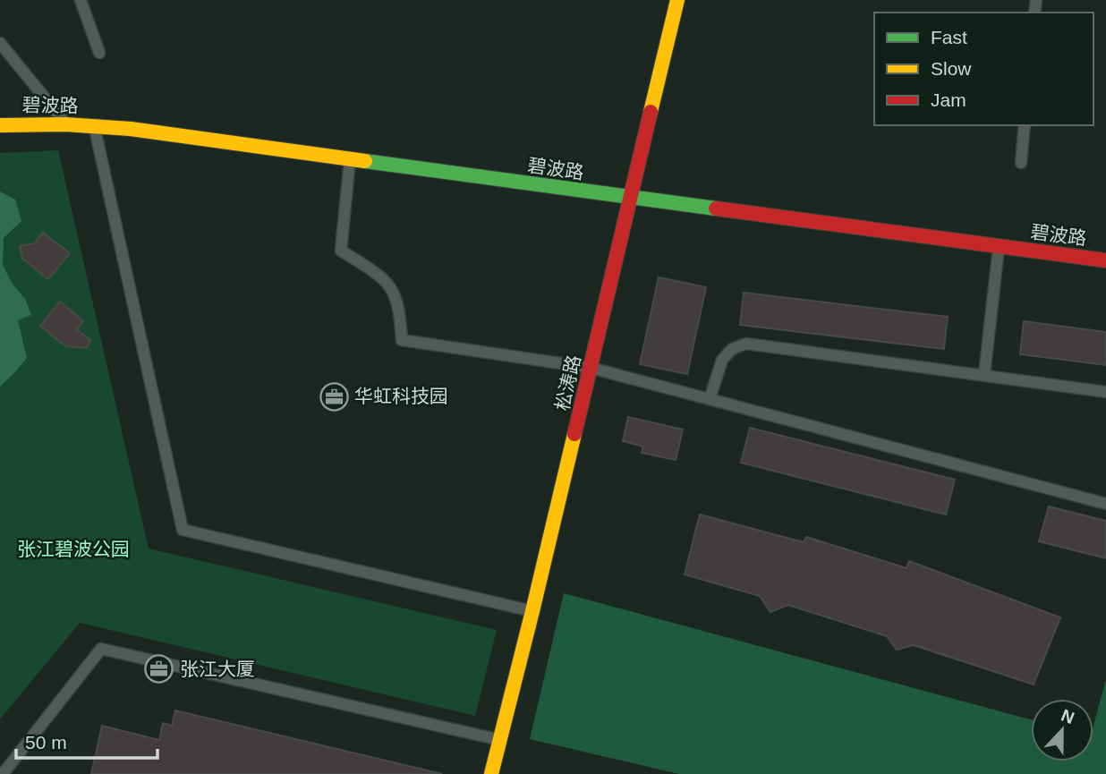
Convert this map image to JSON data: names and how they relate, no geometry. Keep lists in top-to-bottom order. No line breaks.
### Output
{"streets":{"street":["碧波路","松涛路"]},"crossings":[["碧波路","松涛路"]],"parks":["张江碧波公园"],"places":{"office":["华虹科技园","张江大厦"]},"legend":["Fast","Slow","Jam"],"scale_bar":"50 m","north":"top"}
